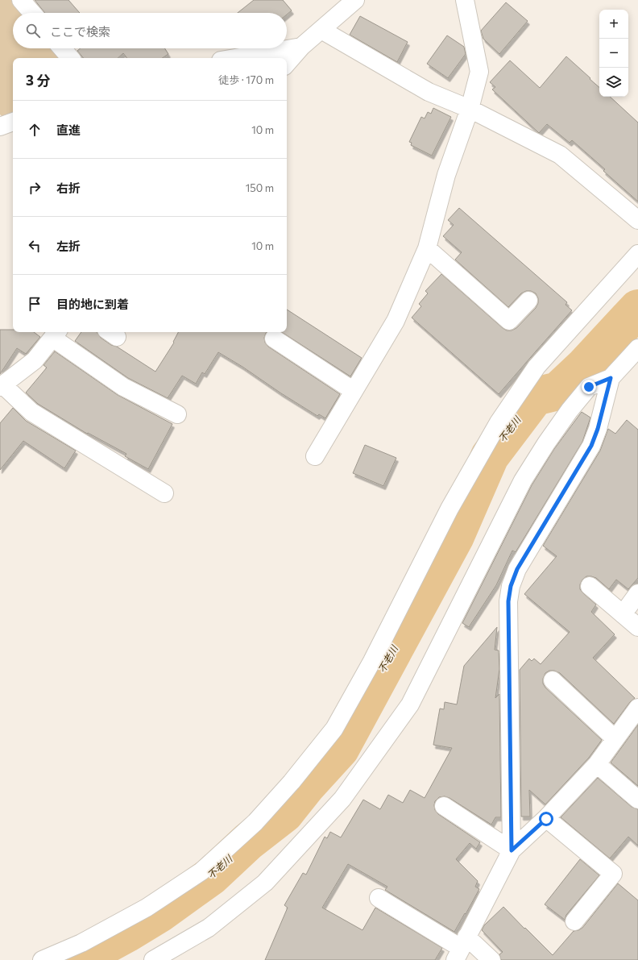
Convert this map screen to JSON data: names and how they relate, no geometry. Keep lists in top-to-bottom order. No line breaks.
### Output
{"water":["不老川"],"page":{"map_buttons":["+","−"],"search":"ここで検索","heading":["3 分","徒歩 · 170 m"],"list":[["直進","10 m"],["右折","150 m"],["左折","10 m"],"目的地に到着"]}}
